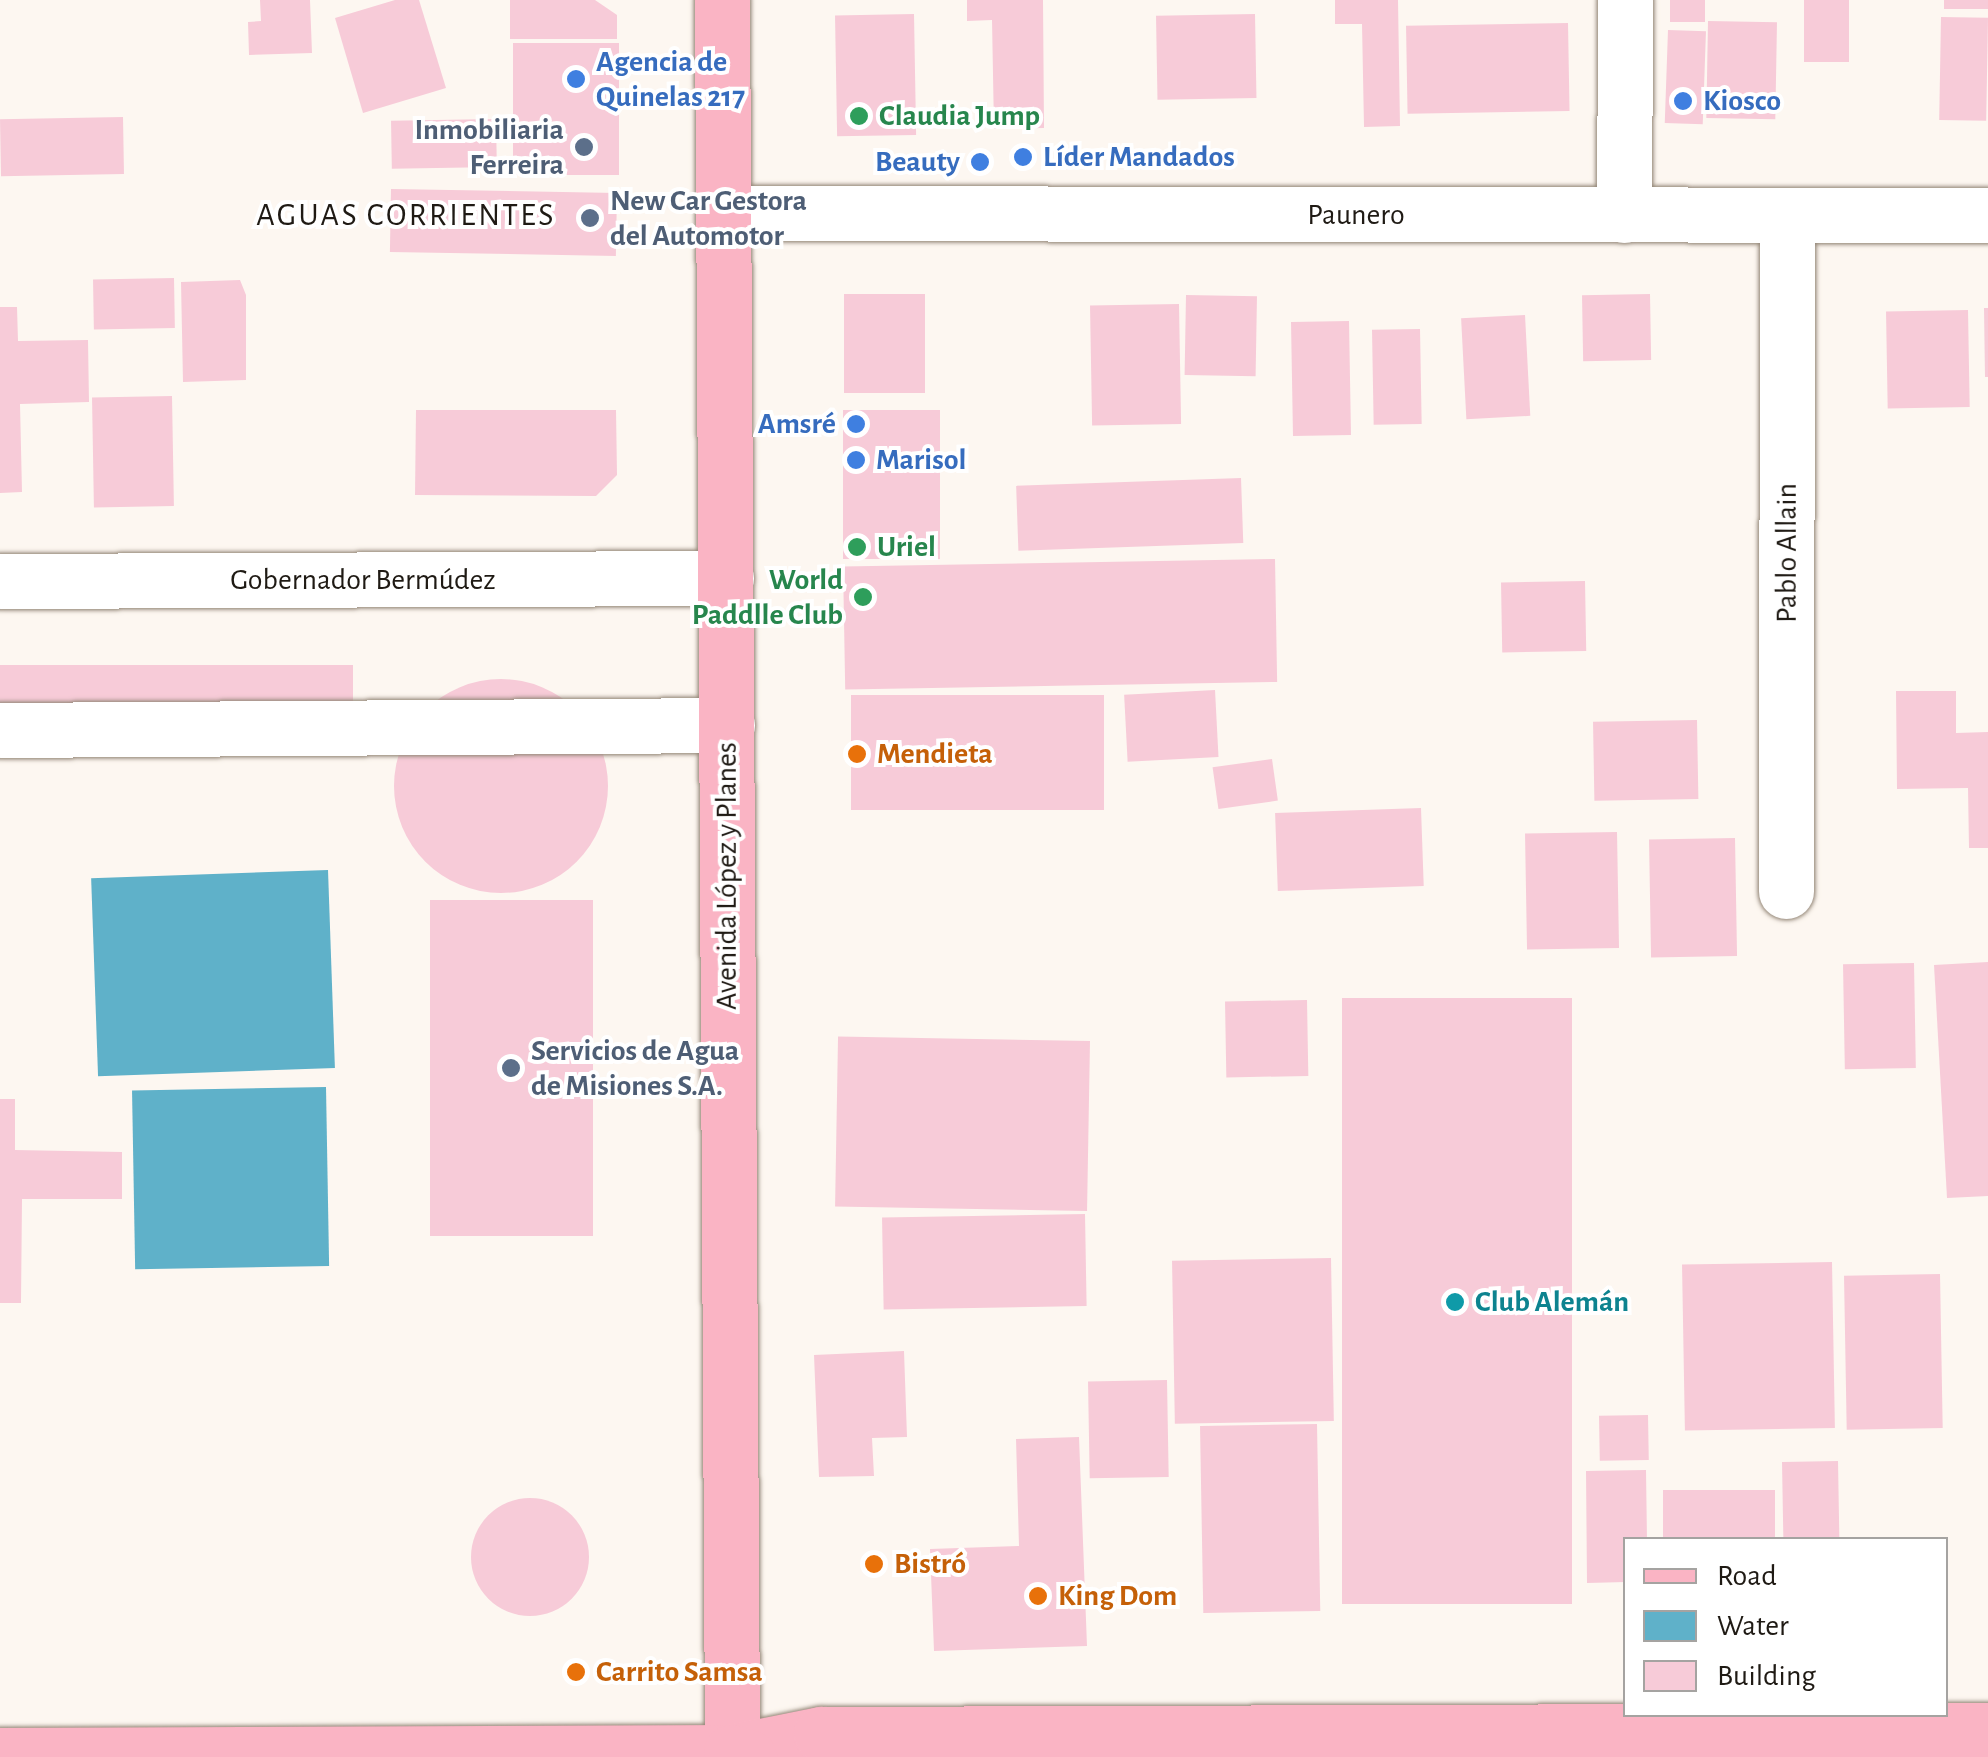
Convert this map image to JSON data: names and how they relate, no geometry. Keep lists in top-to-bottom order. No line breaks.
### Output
{"streets":{"main road":["Avenida López y Planes"],"street":["Paunero","Pablo Allain","Gobernador Bermúdez"]},"crossings":[["Paunero","Pablo Allain"],["Paunero","Avenida López y Planes"],["Gobernador Bermúdez","Avenida López y Planes"]],"districts":["AGUAS CORRIENTES"],"places":["Agencia de Quinelas 217","Kiosco","Claudia Jump","Inmobiliaria Ferreira","Líder Mandados","Beauty","New Car Gestora del Automotor","Amsré","Marisol","Uriel","World Paddlle Club","Mendieta","Servicios de Agua de Misiones S.A.","Club Alemán","Bistró","King Dom","Carrito Samsa"],"legend":["Road","Water","Building"]}
